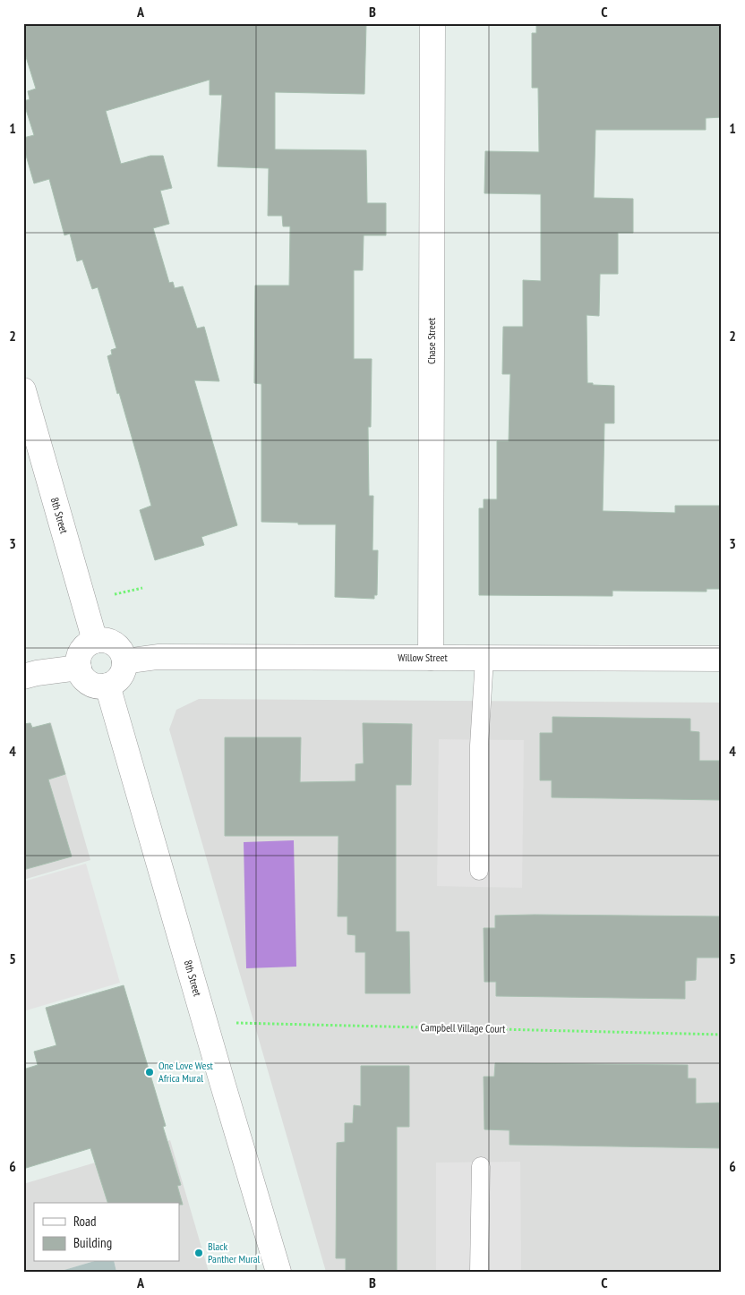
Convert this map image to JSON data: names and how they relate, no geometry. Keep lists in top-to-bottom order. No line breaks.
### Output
{"streets":{"street":["Chase Street","8th Street","Willow Street"],"path":["Campbell Village Court"]},"crossings":[["Chase Street","Willow Street"],["8th Street","Willow Street"],["8th Street","Campbell Village Court"]],"places":["One Love West Africa Mural","Black Panther Mural"],"legend":["Road","Building"],"grid":{"columns":["A","B","C"],"rows":["1","2","3","4","5","6"]}}
